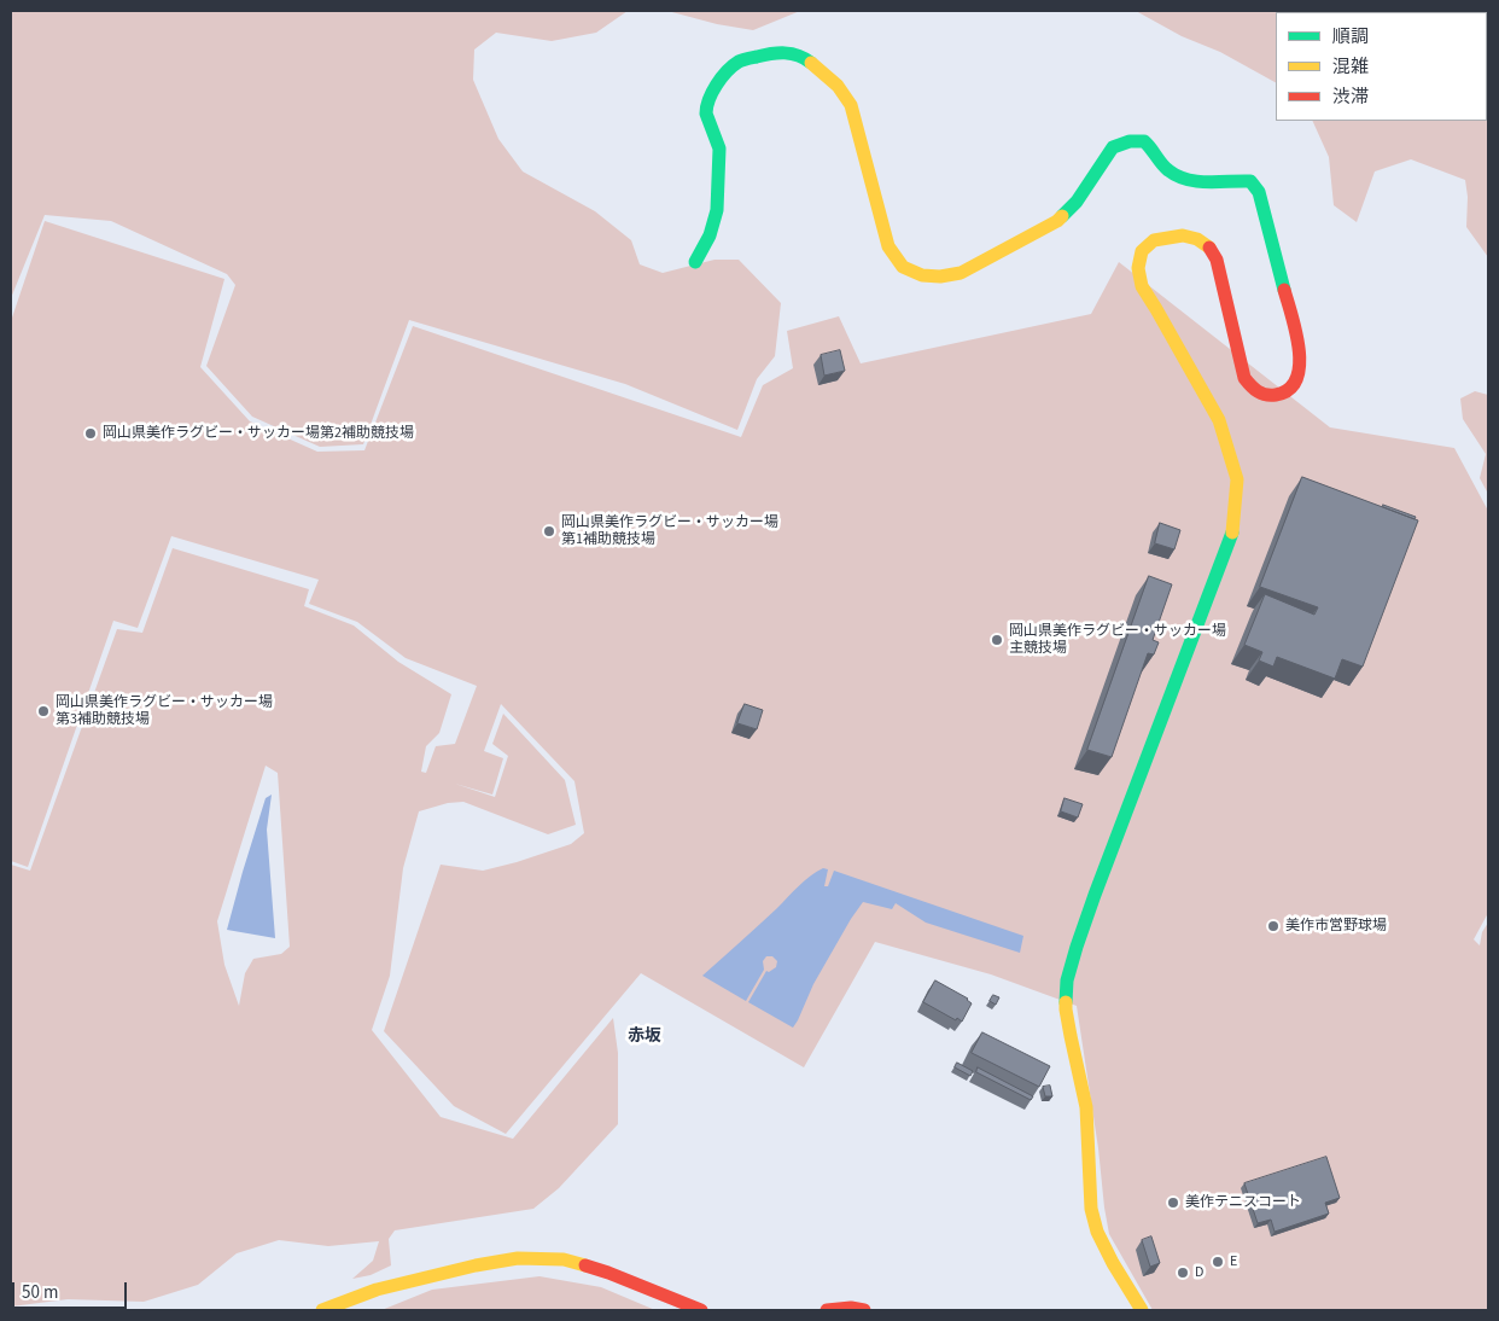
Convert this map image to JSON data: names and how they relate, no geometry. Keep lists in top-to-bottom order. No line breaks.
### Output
{"districts":["赤坂"],"places":["岡山県美作ラグビー・サッカー場第2補助競技場","岡山県美作ラグビー・サッカー場 第1補助競技場","岡山県美作ラグビー・サッカー場 主競技場","岡山県美作ラグビー・サッカー場 第3補助競技場","美作市営野球場","美作テニスコート","E","D"],"legend":["順調","混雑","渋滞"],"scale_bar":"50 m"}
